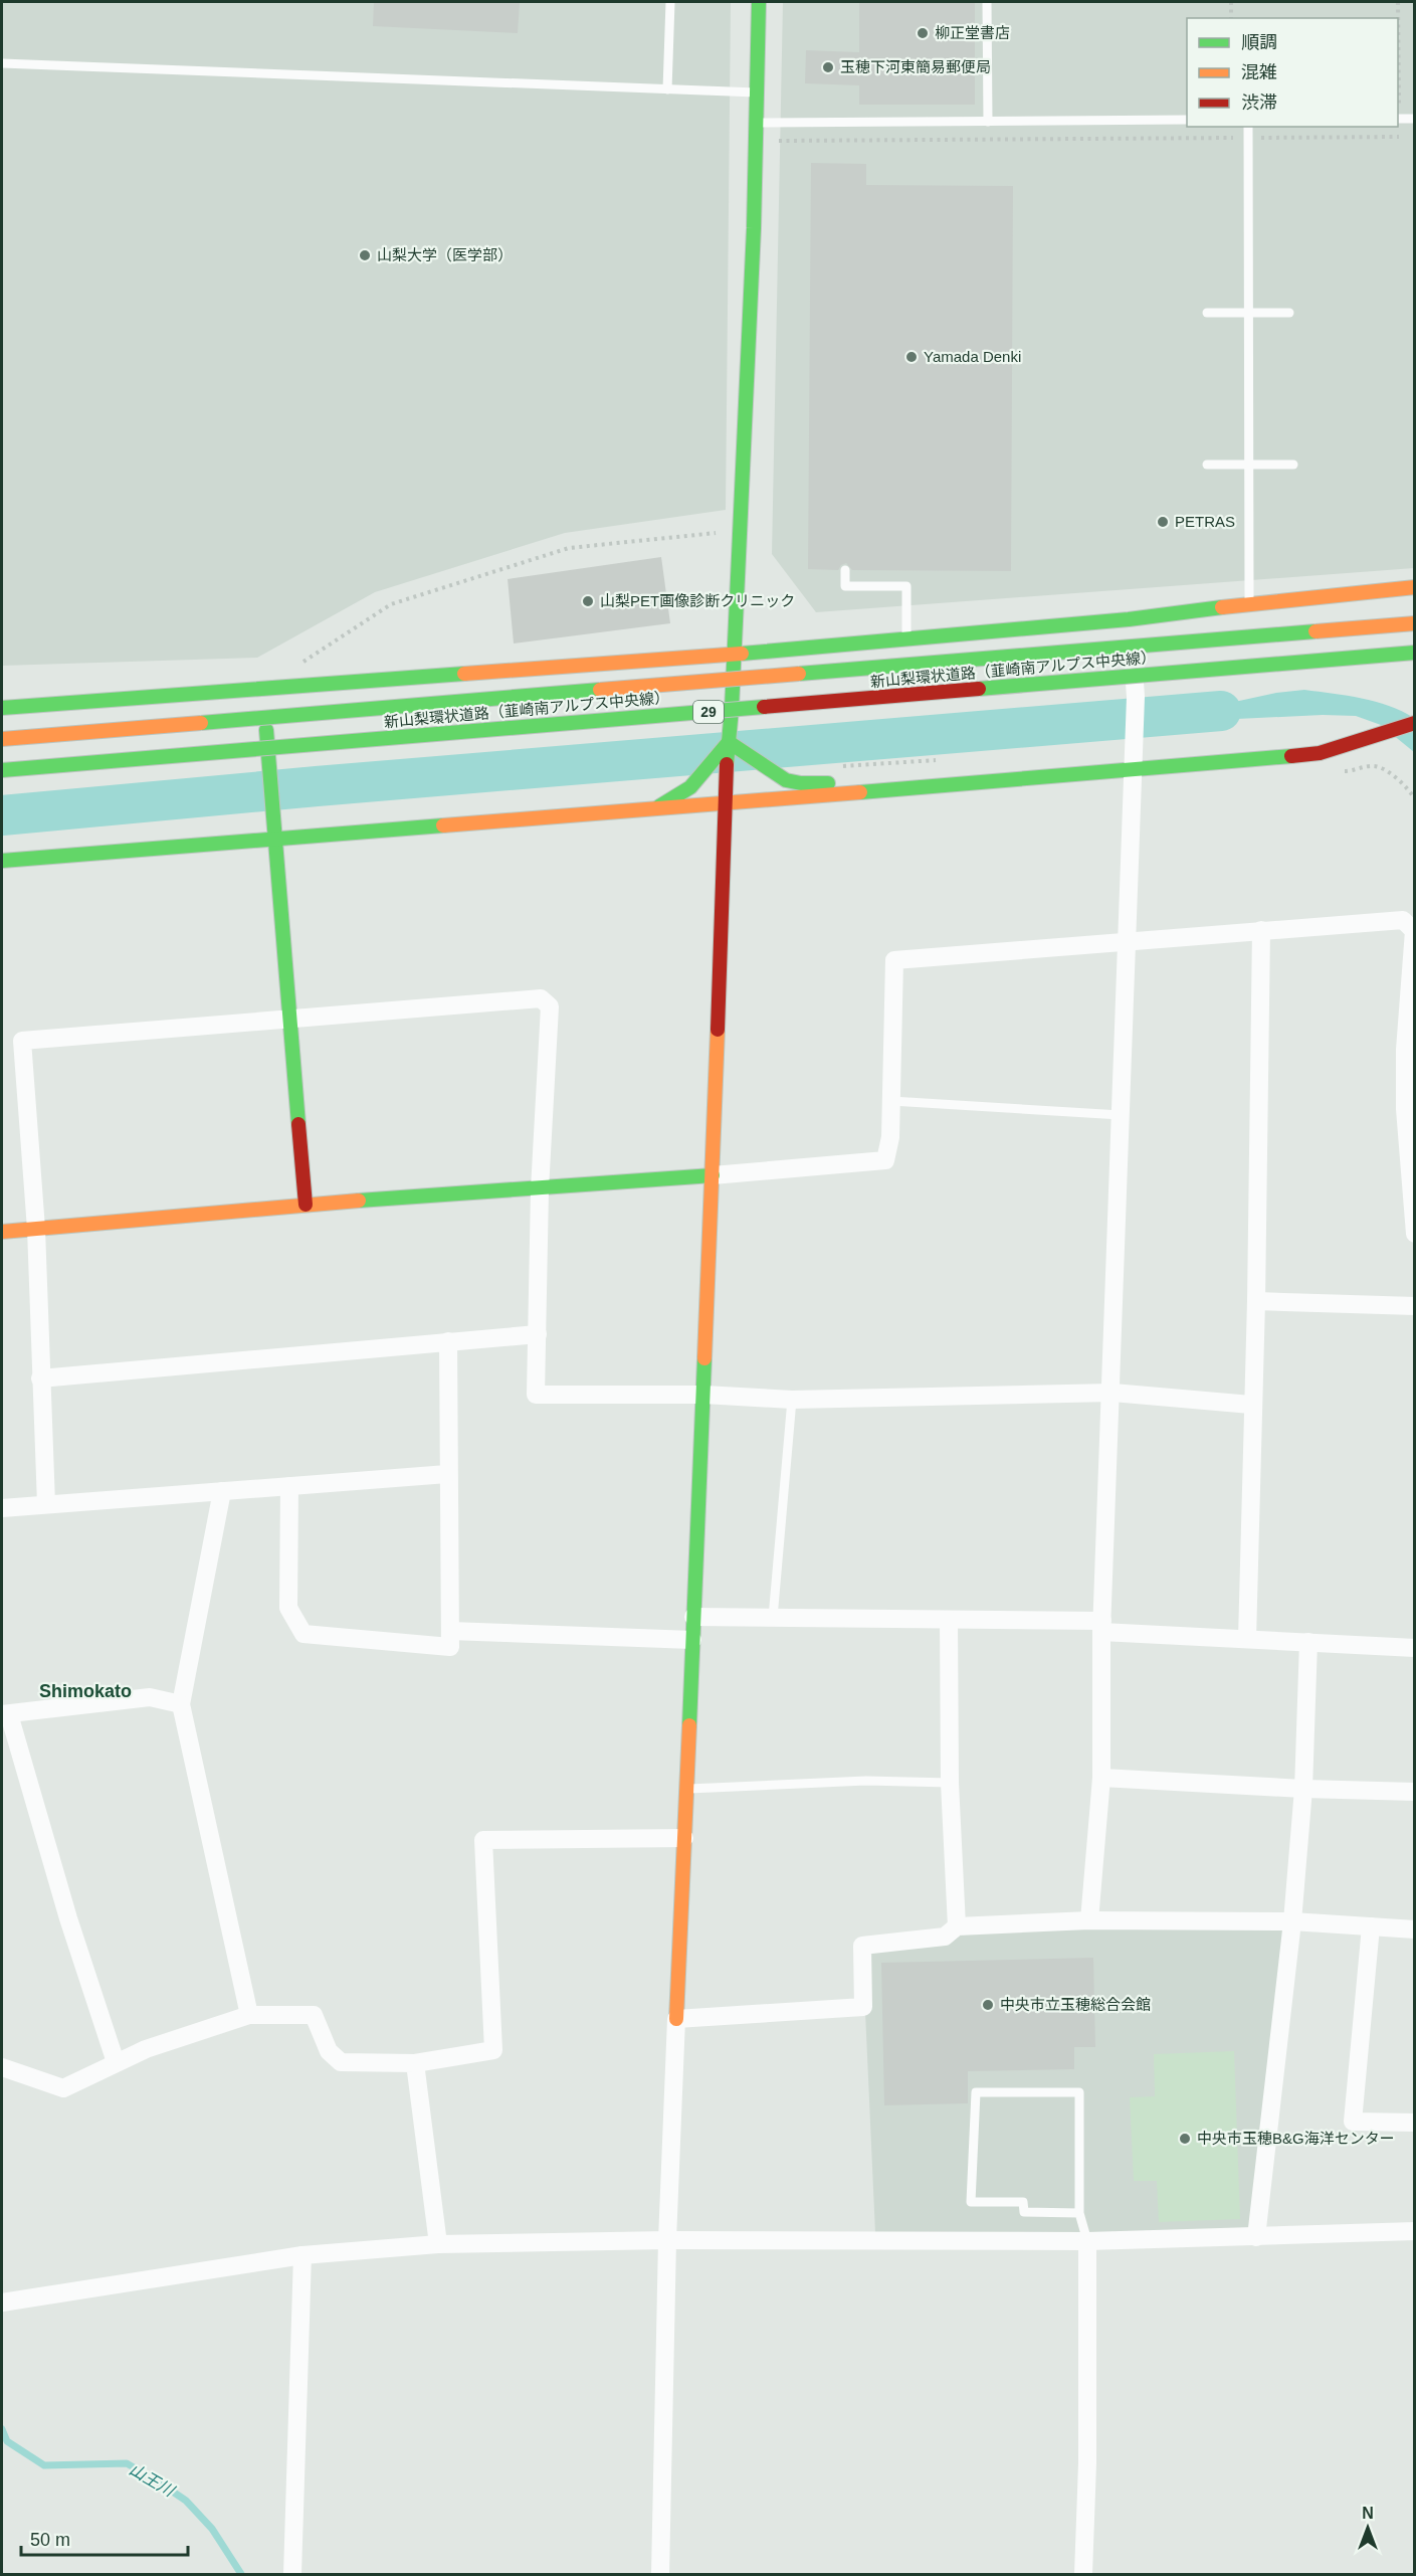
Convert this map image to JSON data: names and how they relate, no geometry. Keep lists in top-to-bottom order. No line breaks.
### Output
{"streets":{"main road":["新山梨環状道路（韮崎南アルプス中央線）","29"]},"districts":["Shimokato"],"water":["山王川"],"places":["柳正堂書店","玉穂下河東簡易郵便局","山梨大学（医学部）","Yamada Denki","PETRAS","山梨PET画像診断クリニック","中央市立玉穂総合会館","中央市玉穂B&G海洋センター"],"legend":["順調","混雑","渋滞"],"scale_bar":"50 m","north":"top"}
